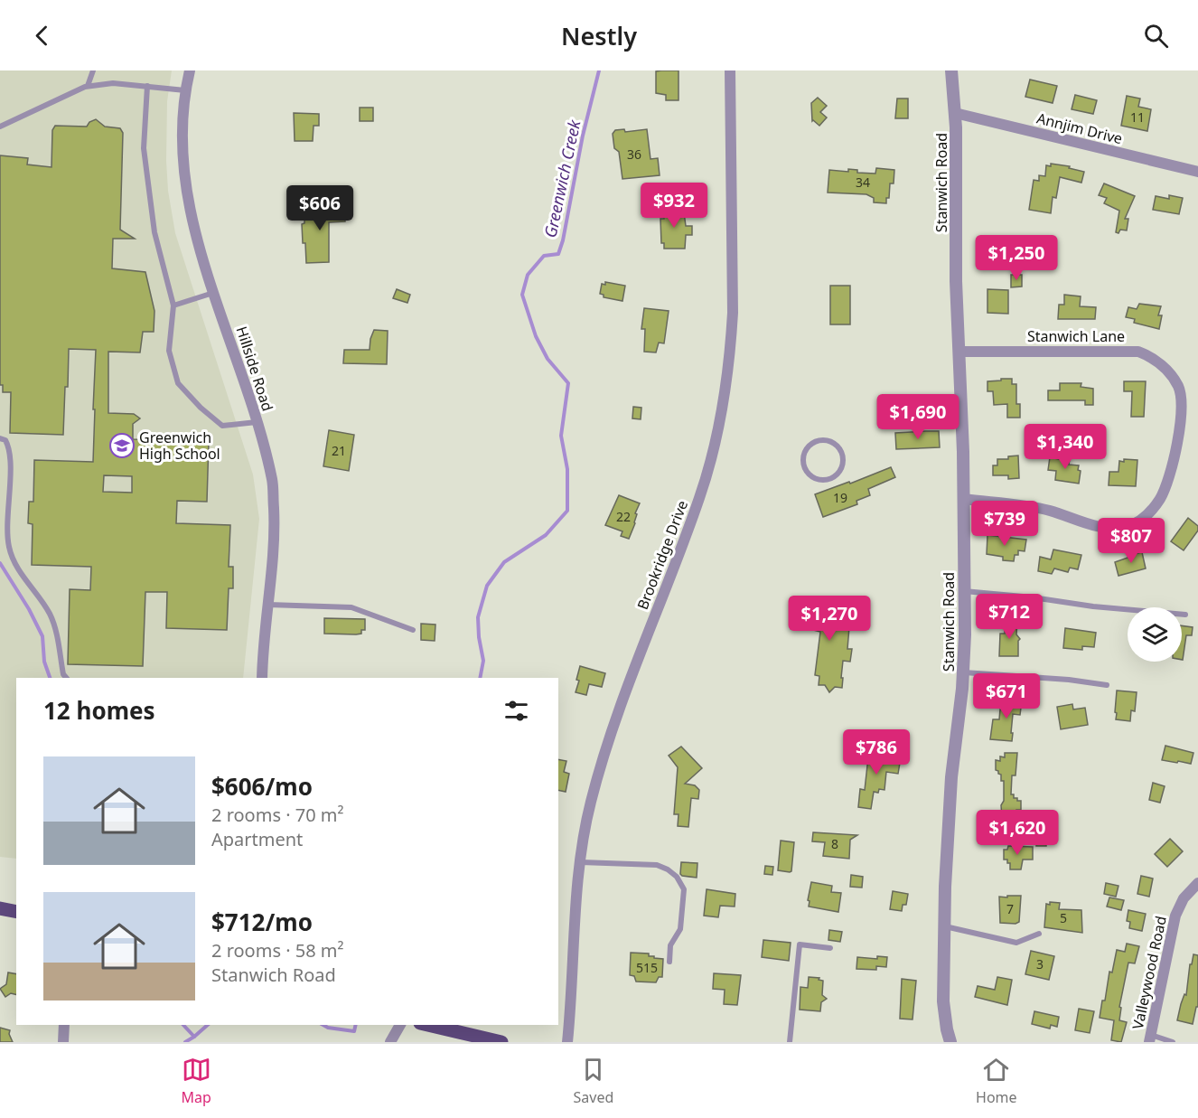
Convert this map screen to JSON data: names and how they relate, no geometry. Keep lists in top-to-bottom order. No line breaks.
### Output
{"streets":{"street":["Annjim Drive","Stanwich Road","Stanwich Lane","Hillside Road","Brookridge Drive","Valleywood Road"]},"crossings":[["Annjim Drive","Stanwich Road"],["Stanwich Road","Stanwich Lane"]],"water":["Greenwich Creek"],"places":{"school or university":["Greenwich High School"]},"house_numbers":["11","36","34","21","19","22","8","7","5","3","515"],"page":{"header":"Nestly","price":["$932","$606","$1,250","$1,690","$1,340","$739","$807","$712","$1,270","$671","$786","$1,620"],"heading":"12 homes","list":[{"name":"$606/mo","note":"2 rooms · 70 m² · Apartment"},{"name":"$712/mo","note":"2 rooms · 58 m² · Stanwich Road"}],"tabs":["Map","Saved","Home"]}}
